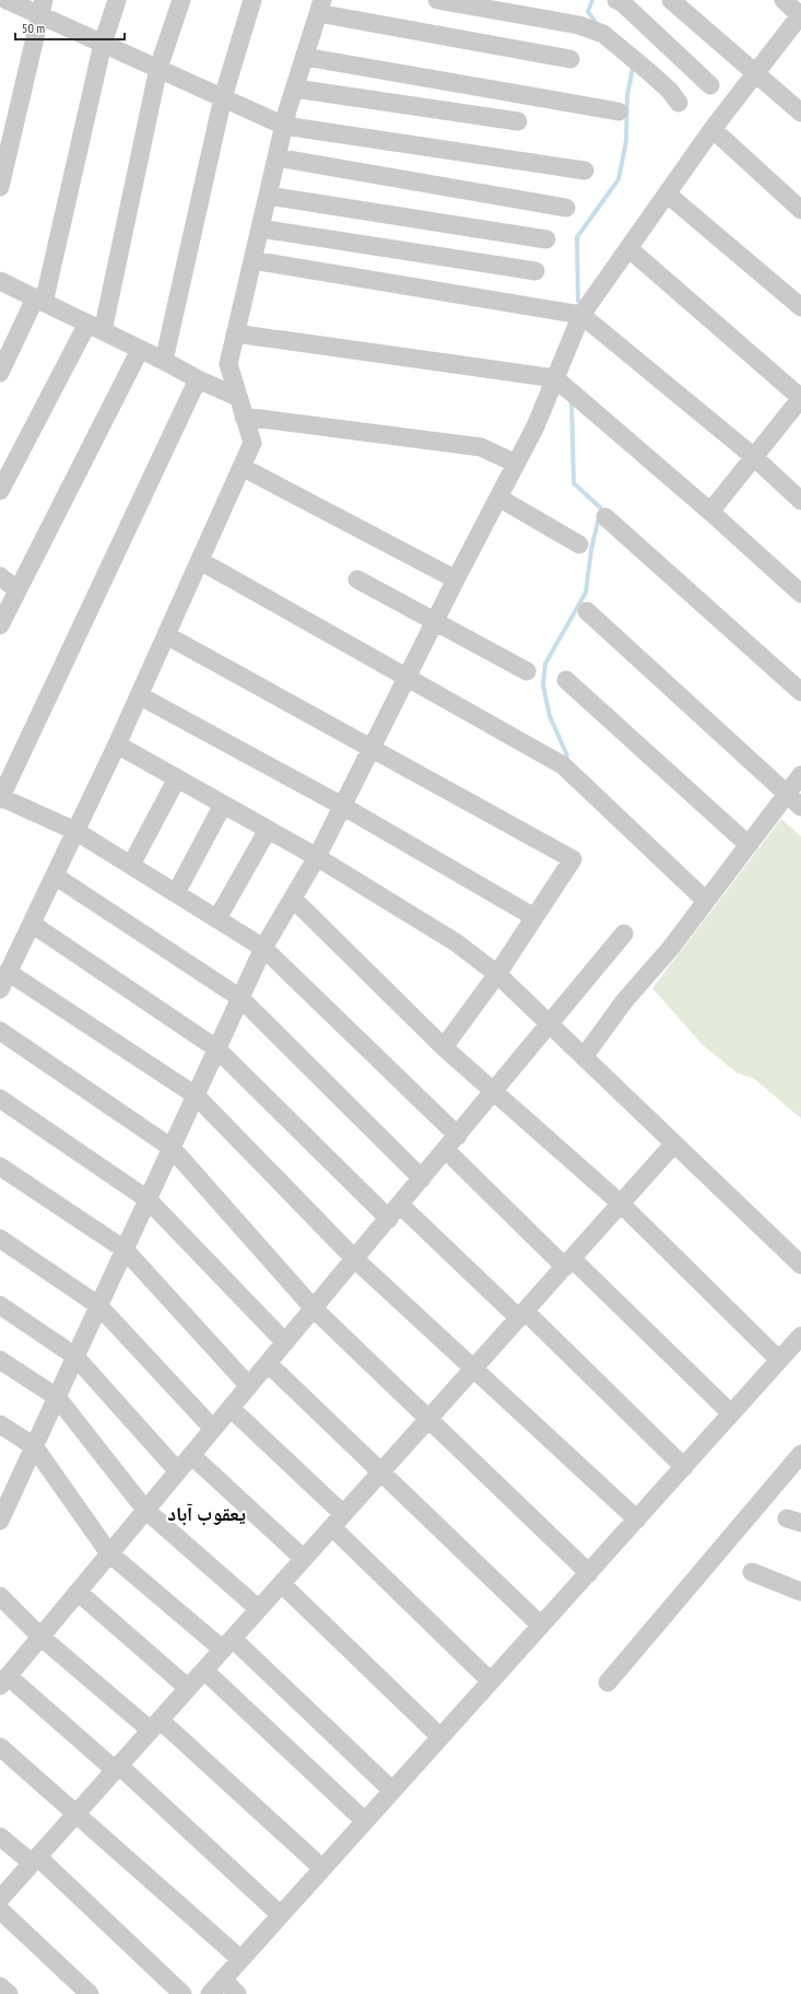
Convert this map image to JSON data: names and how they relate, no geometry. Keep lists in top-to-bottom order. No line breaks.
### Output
{"districts":["یعقوب آباد"],"scale_bar":"50 m"}
